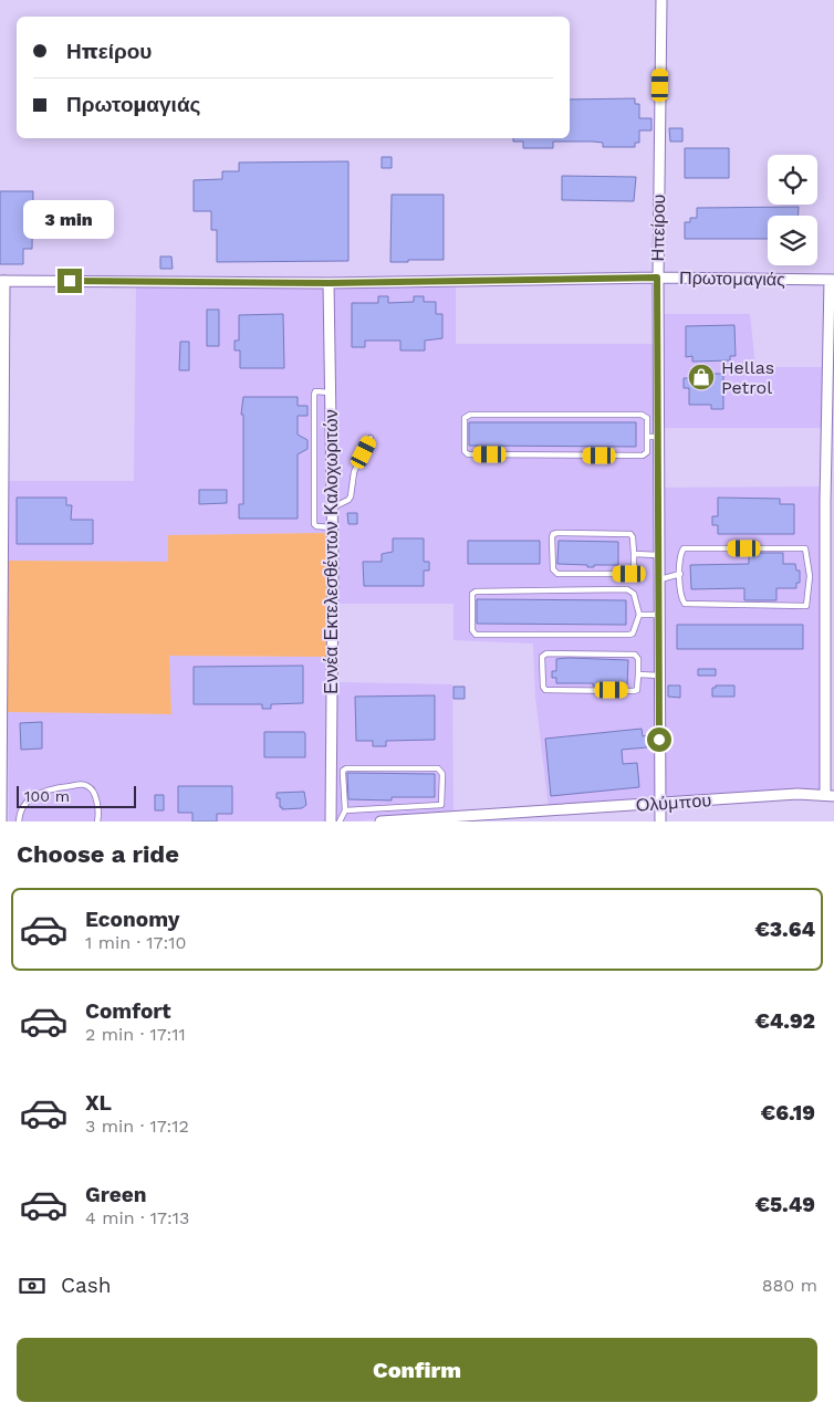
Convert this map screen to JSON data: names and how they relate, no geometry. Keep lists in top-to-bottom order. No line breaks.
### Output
{"streets":{"street":["Ηπείρου","Πρωτομαγιάς","Εννέα Εκτελεσθέντων Καλοχωριτών","Ολύμπου"]},"crossings":[["Ηπείρου","Πρωτομαγιάς"],["Ηπείρου","Ολύμπου"],["Πρωτομαγιάς","Εννέα Εκτελεσθέντων Καλοχωριτών"]],"places":{"shop":["Hellas Petrol"]},"scale_bar":"100 m","page":{"banner":["Ηπείρου","Πρωτομαγιάς"],"bubble":"3 min","scale":"100 m","heading":"Choose a ride","list":[{"name":"Economy","note":"1 min · 17:10","value":"€3.64"},{"name":"Comfort","note":"2 min · 17:11","value":"€4.92"},{"name":"XL","note":"3 min · 17:12","value":"€6.19"},{"name":"Green","note":"4 min · 17:13","value":"€5.49"}],"pay":["Cash","880 m"],"buttons":"Confirm"}}
